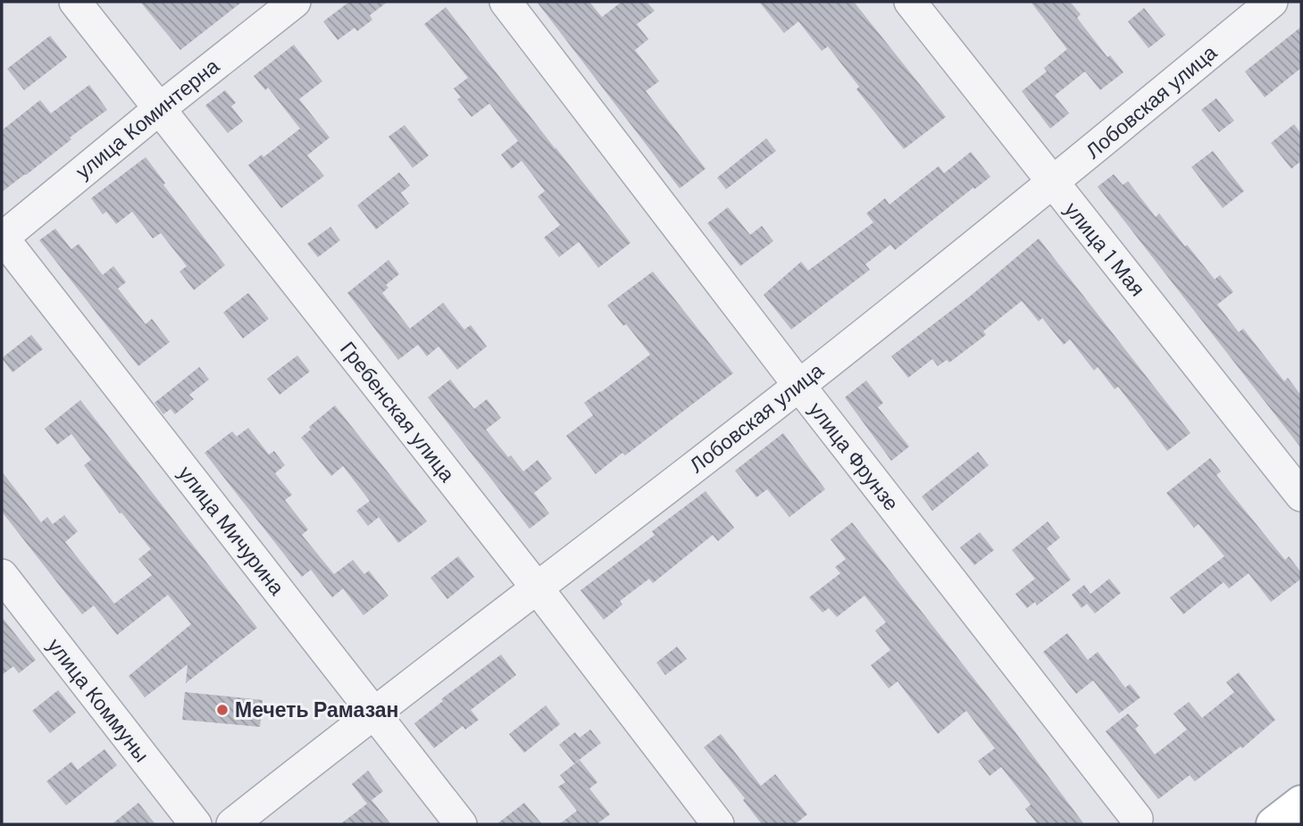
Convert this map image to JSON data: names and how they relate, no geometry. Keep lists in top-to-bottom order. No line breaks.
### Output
{"streets":{"street":["Лобовская улица","улица Коминтерна","улица 1 Мая","Гребенская улица","улица Фрунзе","улица Мичурина","улица Коммуны"]},"crossings":[["Лобовская улица","улица 1 Мая"],["Лобовская улица","Гребенская улица"],["Лобовская улица","улица Фрунзе"],["Лобовская улица","улица Мичурина"],["улица Коминтерна","Гребенская улица"],["улица Коминтерна","улица Мичурина"]],"places":["Мечеть Рамазан"]}
